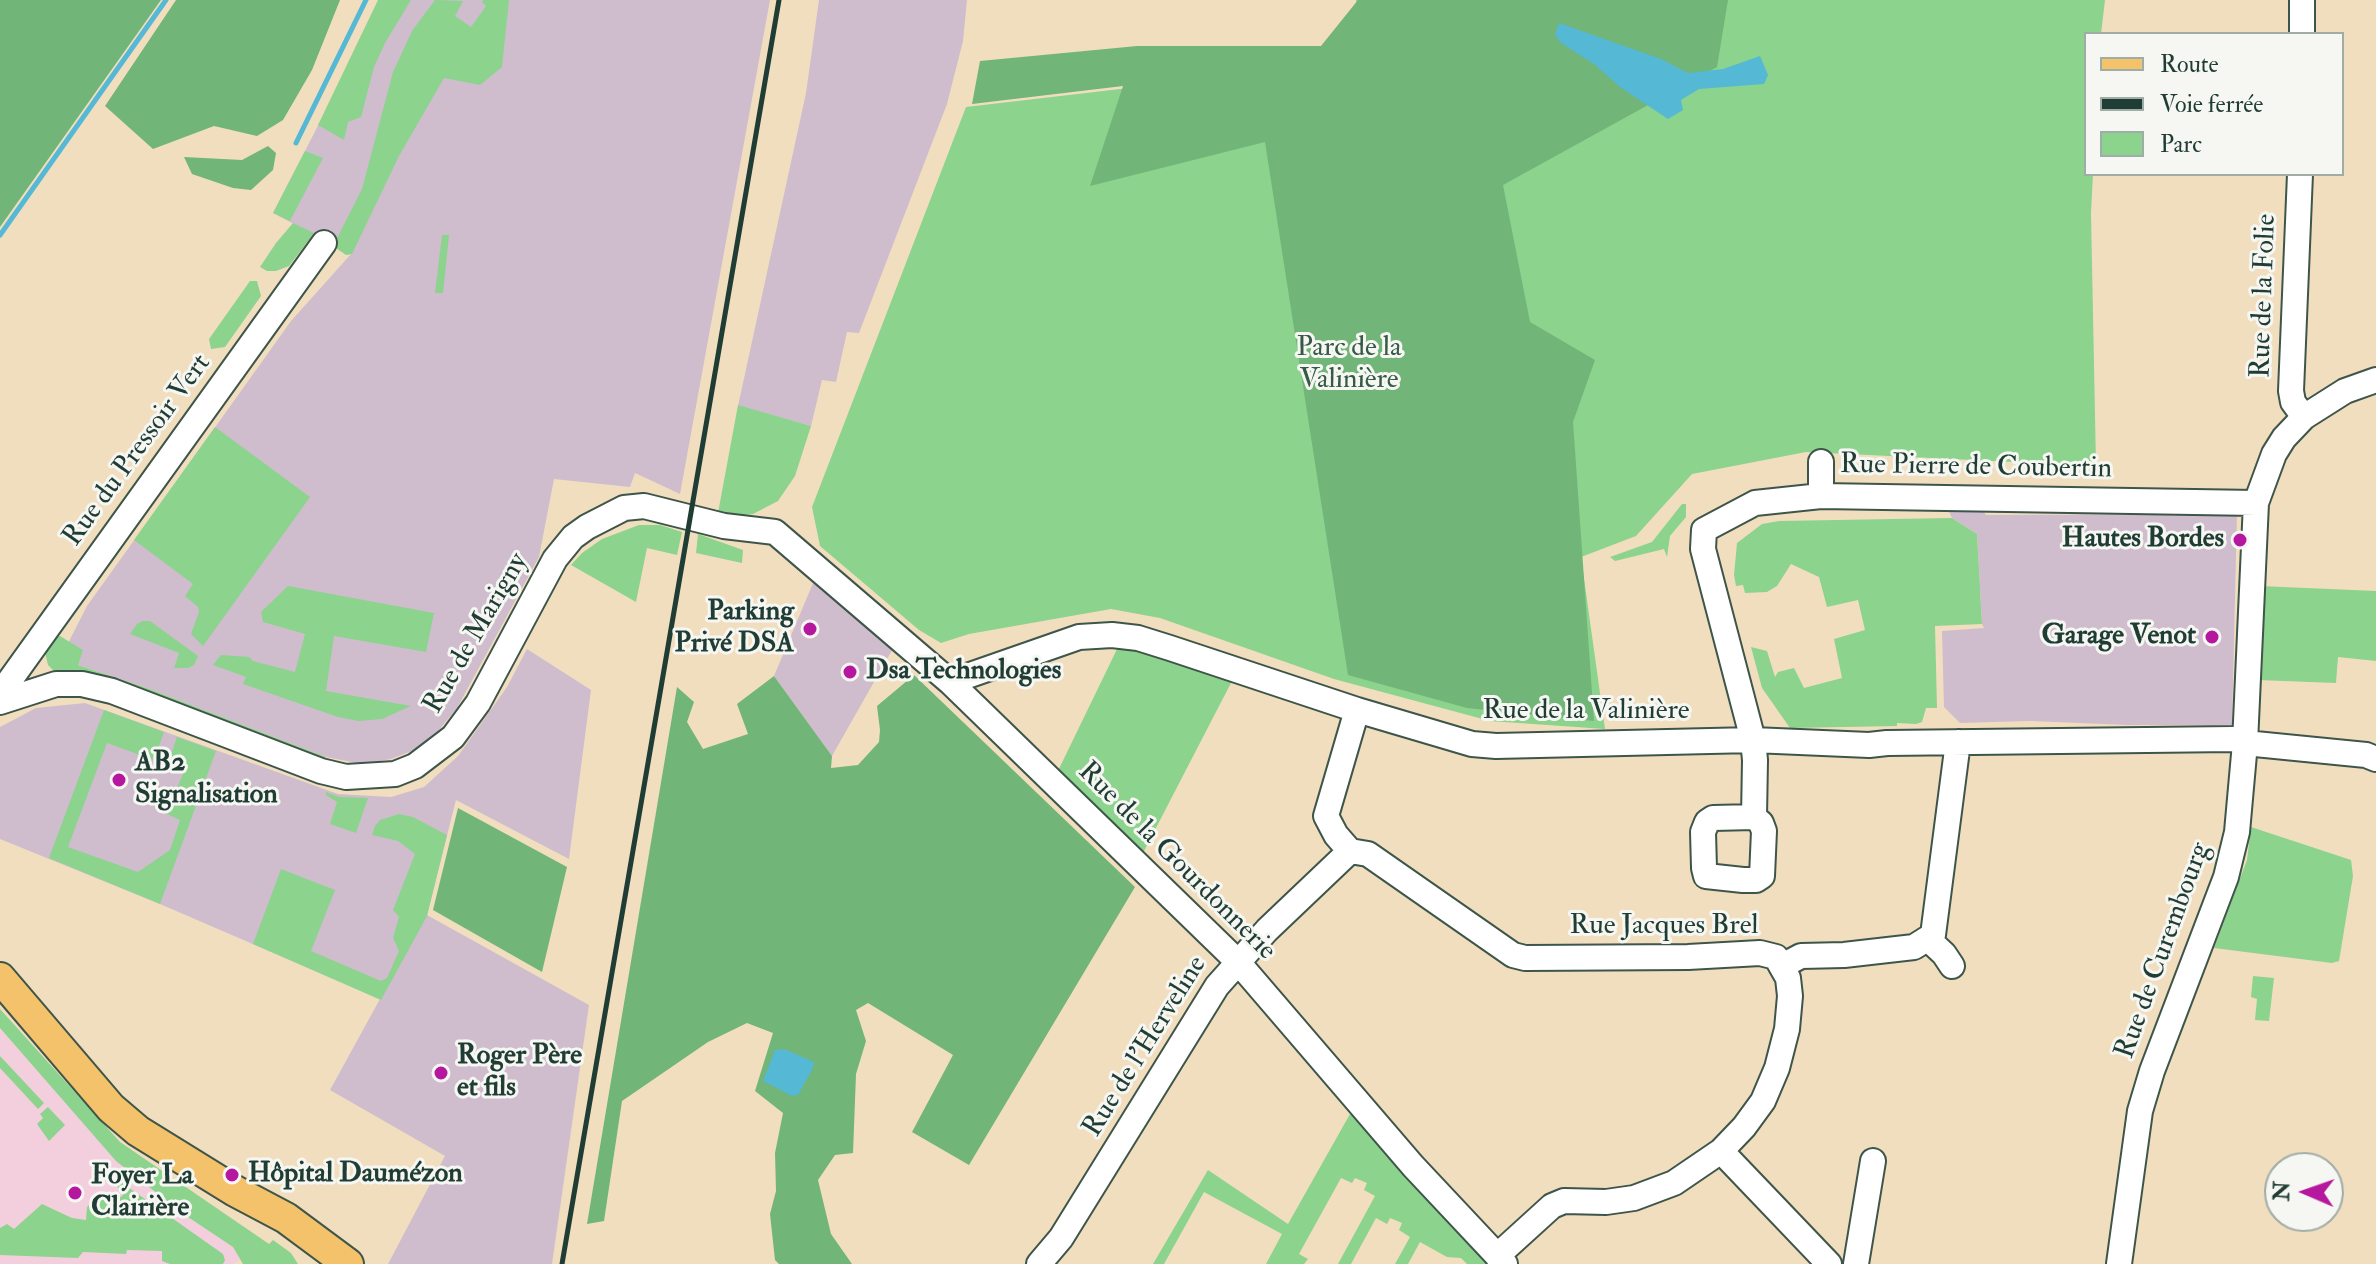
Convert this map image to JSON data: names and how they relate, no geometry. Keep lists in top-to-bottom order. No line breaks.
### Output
{"streets":{"street":["Rue de la Folie","Rue du Pressoir Vert","Rue Pierre de Coubertin","Rue de Marigny","Rue de la Valinière","Rue de la Gourdonnerie","Rue Jacques Brel","Rue de Curembourg","Rue de l'Herveline"]},"crossings":[["Rue de la Folie","Rue de Curembourg"],["Rue Pierre de Coubertin","Rue de la Valinière"],["Rue Pierre de Coubertin","Rue de Curembourg"],["Rue de Marigny","Rue de la Gourdonnerie"],["Rue de la Valinière","Rue de la Gourdonnerie"],["Rue de la Valinière","Rue de Curembourg"],["Rue de la Gourdonnerie","Rue Jacques Brel"],["Rue de la Gourdonnerie","Rue de l'Herveline"],["Rue Jacques Brel","Rue de l'Herveline"]],"parks":["Parc de la Valinière"],"places":["Hautes Bordes","Parking Privé DSA","Garage Venot","Dsa Technologies","AB2 Signalisation","Roger Père et fils","Hôpital Daumézon","Foyer La Clairière"],"legend":["Route","Voie ferrée","Parc"],"north":"left"}
